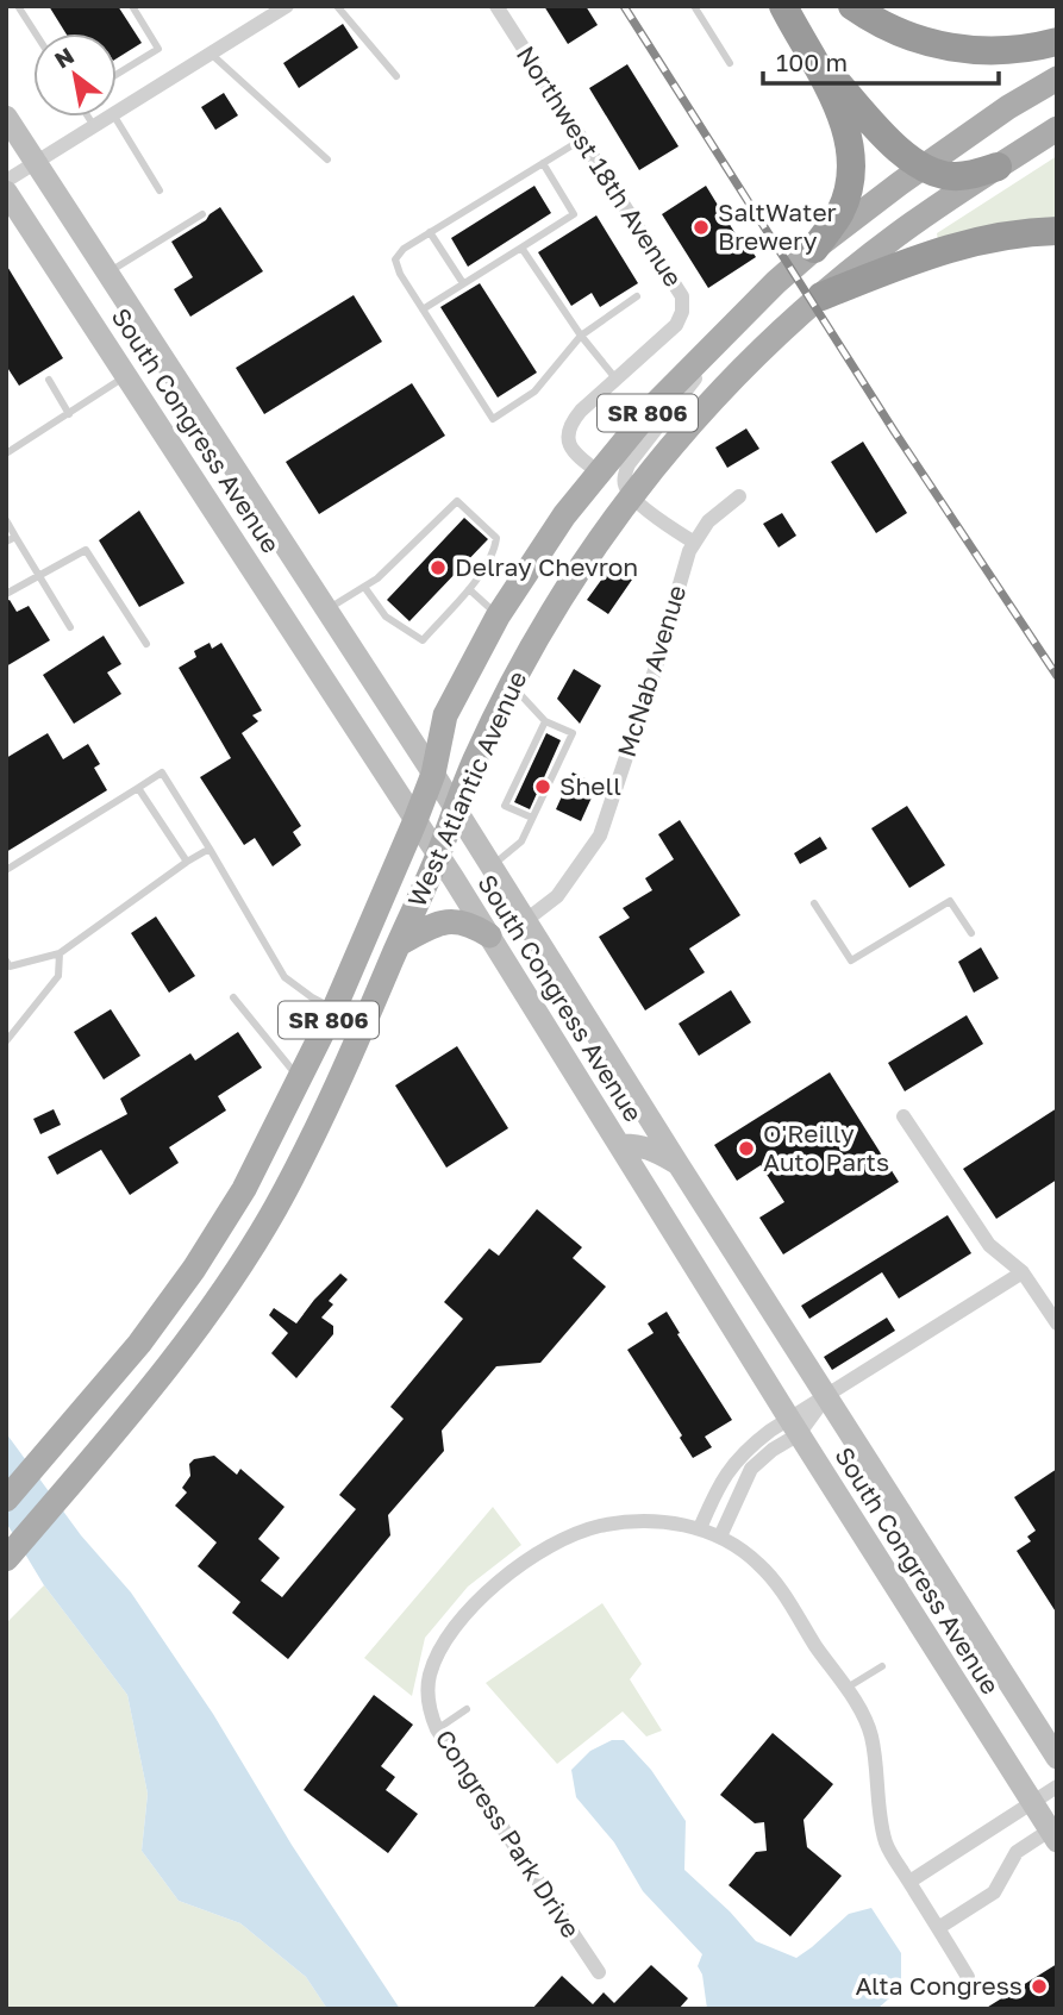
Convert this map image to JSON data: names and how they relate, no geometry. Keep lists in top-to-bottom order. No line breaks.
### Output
{"streets":{"main road":["SR 806","South Congress Avenue","West Atlantic Avenue"],"street":["Northwest 18th Avenue","McNab Avenue","Congress Park Drive"]},"crossings":[["Northwest 18th Avenue","West Atlantic Avenue"],["South Congress Avenue","McNab Avenue"],["South Congress Avenue","West Atlantic Avenue"]],"places":["SaltWater Brewery","Delray Chevron","Shell","O'Reilly Auto Parts","Alta Congress"],"scale_bar":"100 m","north":"top left"}
